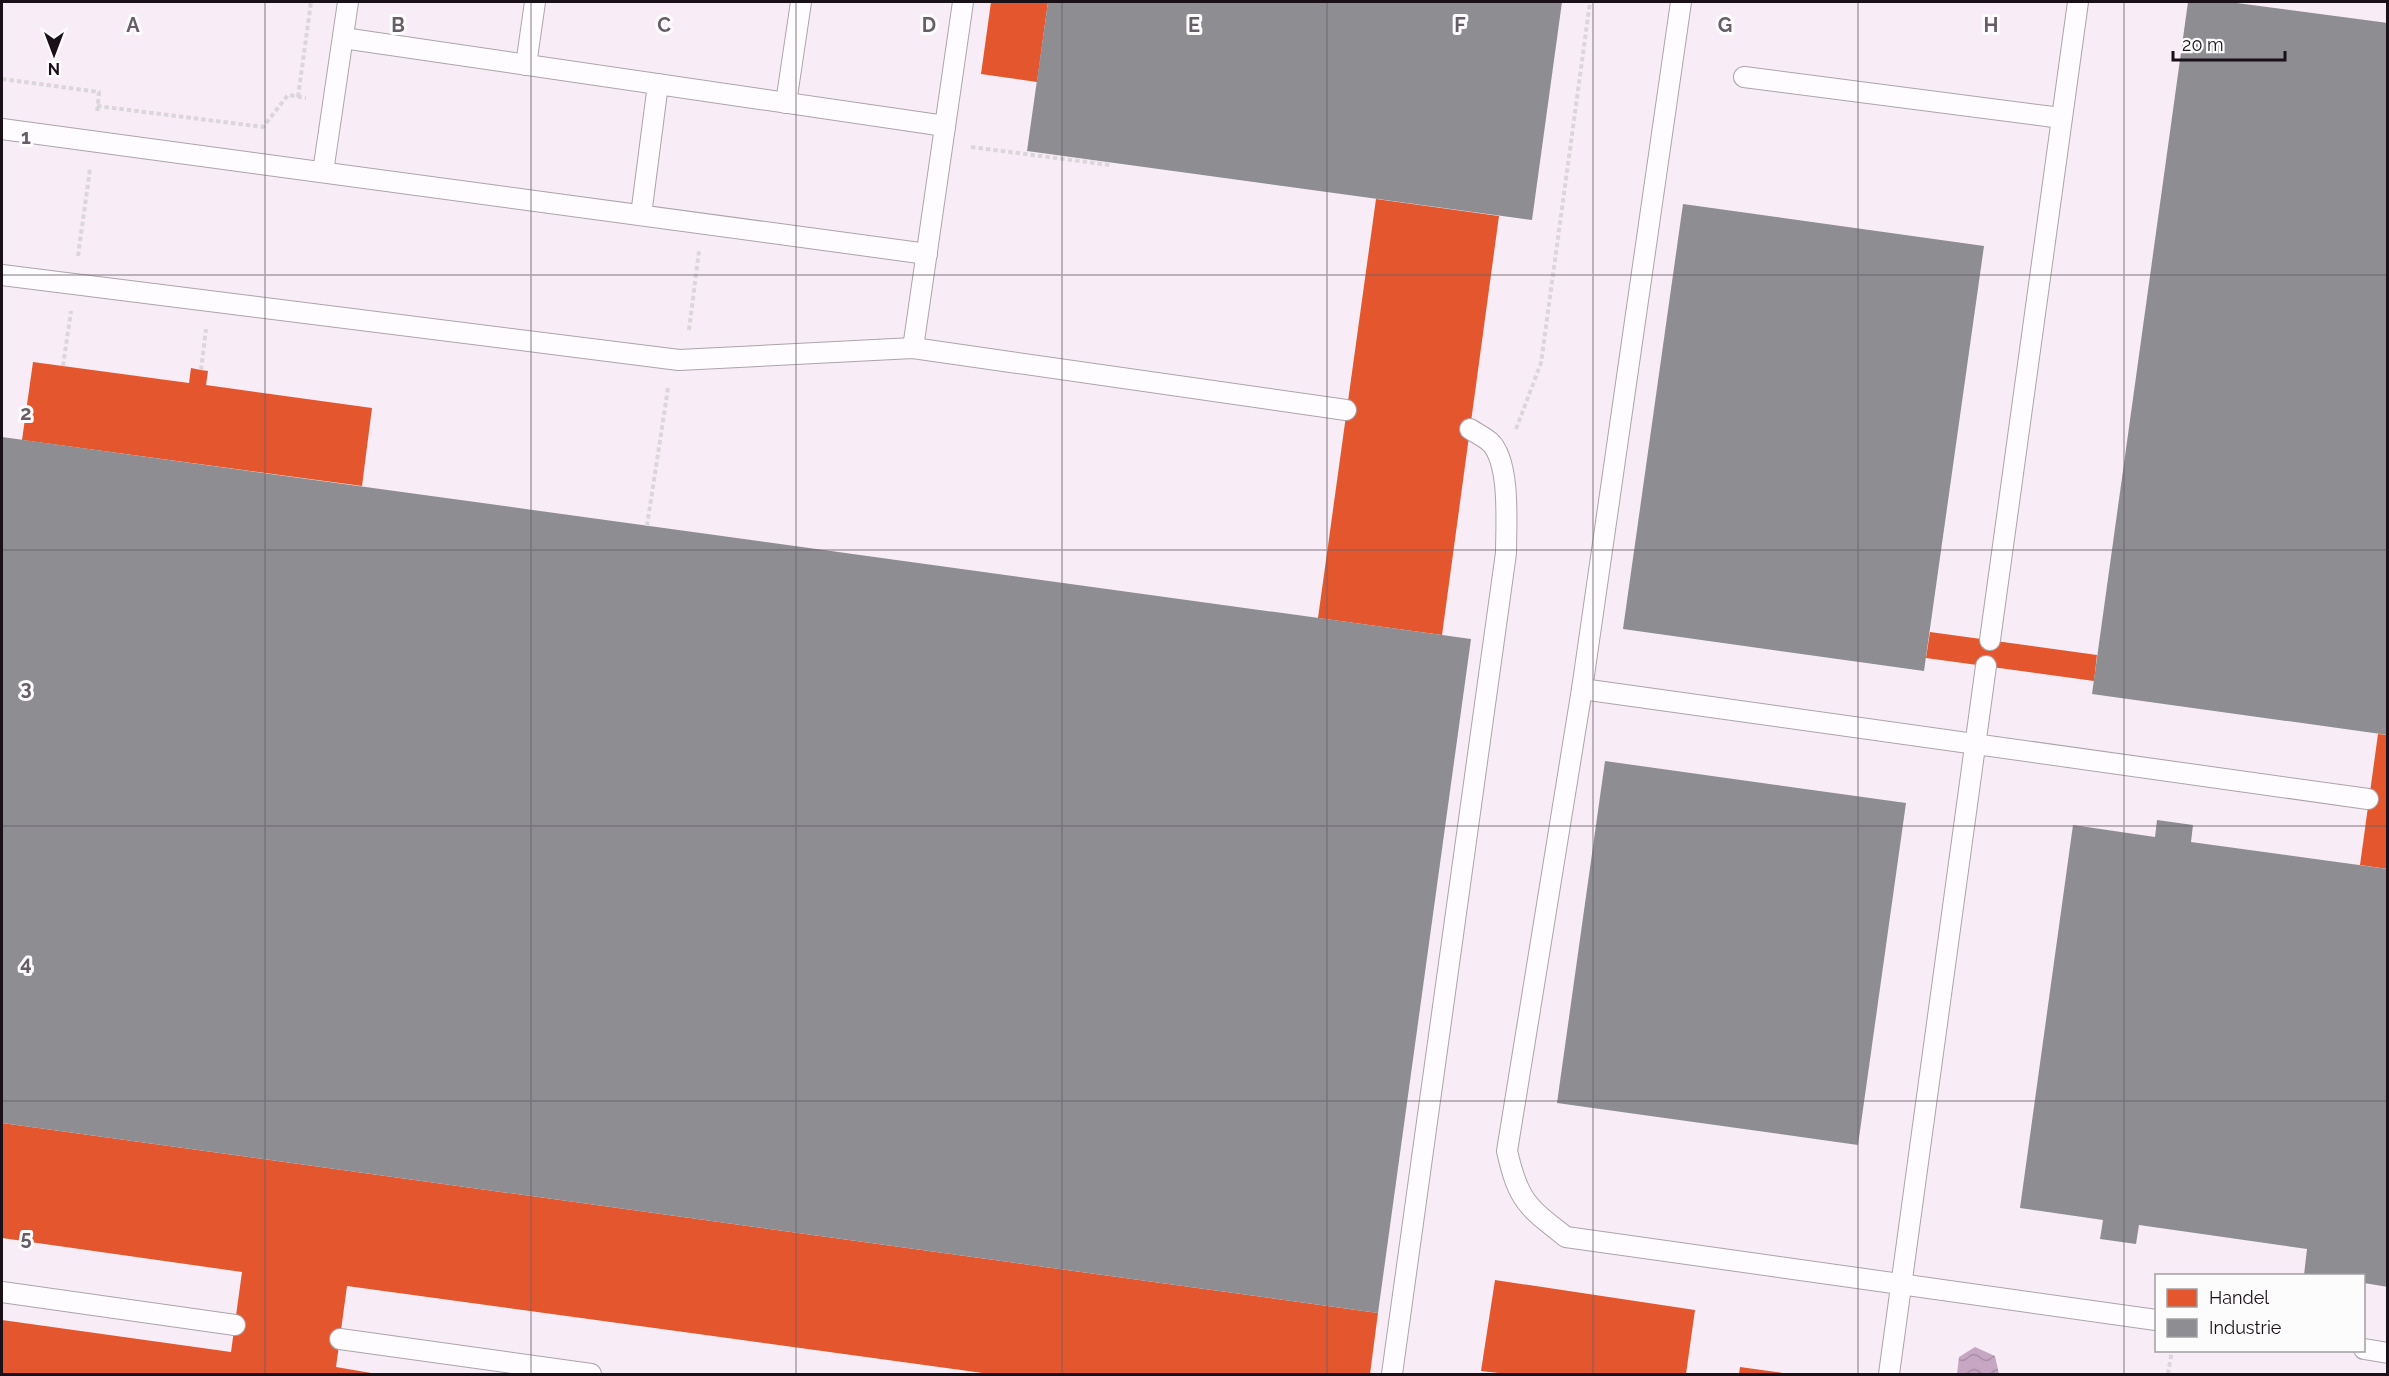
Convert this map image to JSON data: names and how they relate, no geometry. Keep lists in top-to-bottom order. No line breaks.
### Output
{"legend":["Handel","Industrie"],"scale_bar":"20 m","north":"bottom","grid":{"columns":["A","B","C","D","E","F","G","H"],"rows":["1","2","3","4","5"]}}
